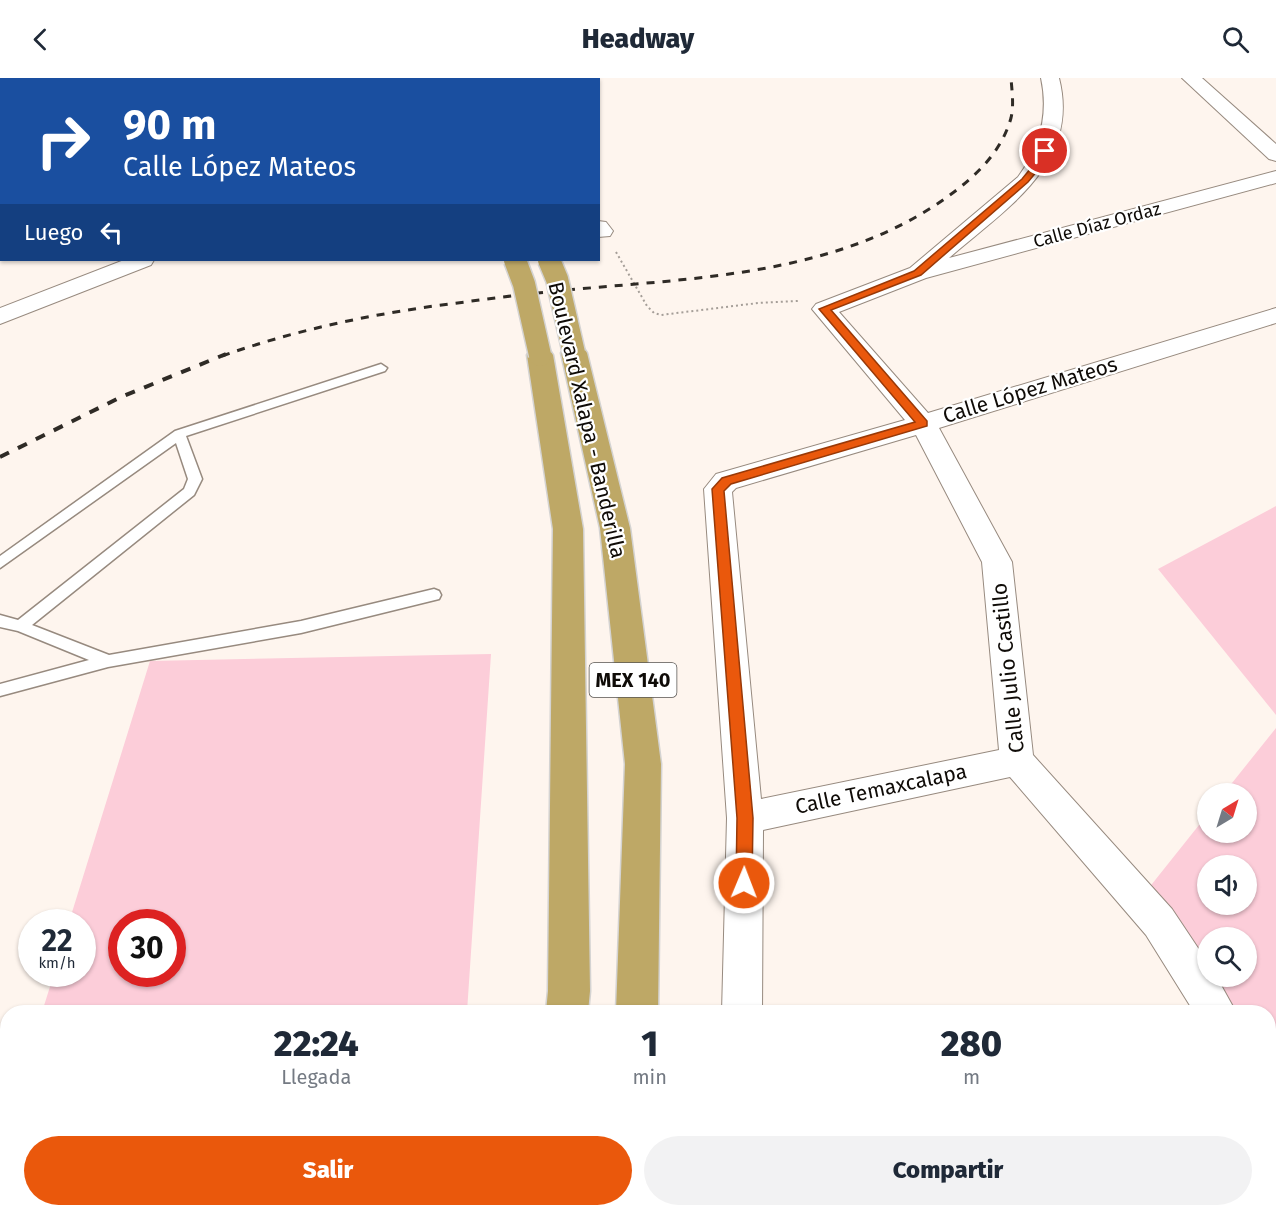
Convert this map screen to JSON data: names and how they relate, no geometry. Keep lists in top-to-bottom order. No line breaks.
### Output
{"streets":{"highway":["Boulevard Xalapa - Banderilla","MEX 140"],"street":["Calle Díaz Ordaz","Calle López Mateos","Calle Julio Castillo","Calle Temaxcalapa"]},"crossings":[["Calle López Mateos","Calle Julio Castillo"],["Calle López Mateos","Calle Temaxcalapa"],["Calle Julio Castillo","Calle Temaxcalapa"]],"north":"top right","page":{"header":"Headway","turn":["90 m","Calle López Mateos"],"then":"Luego","speed":"22 km/h","limit":"30","eta":["22:24","Llegada","1","min","280","m"],"buttons":["Salir","Compartir"]}}
